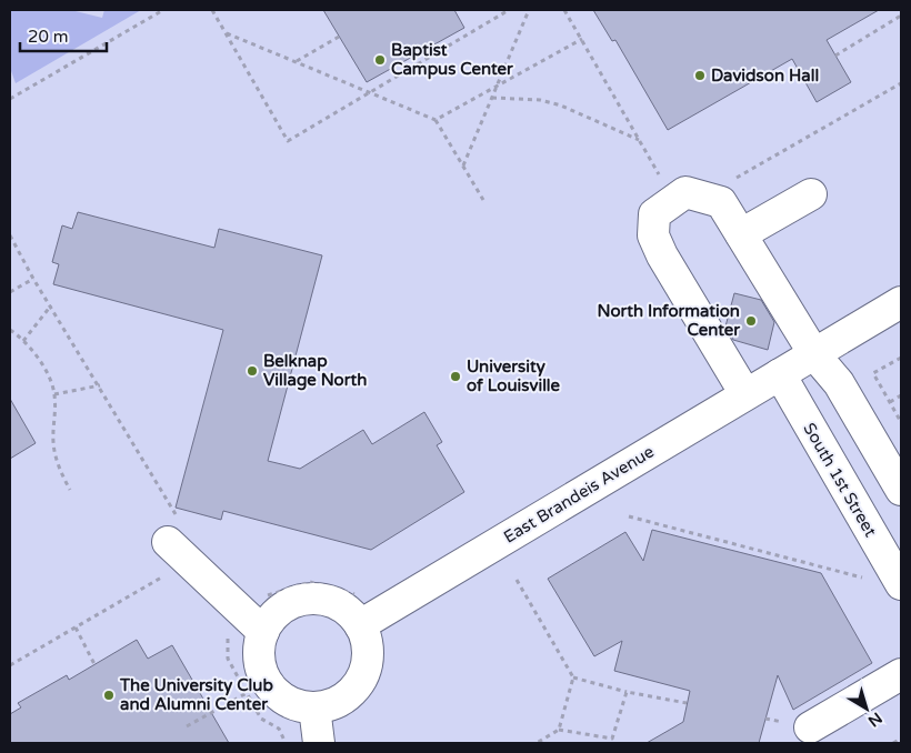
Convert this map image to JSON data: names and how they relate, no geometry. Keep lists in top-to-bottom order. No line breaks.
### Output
{"streets":{"street":["South 1st Street","East Brandeis Avenue"]},"crossings":[["South 1st Street","East Brandeis Avenue"]],"places":["Baptist Campus Center","Davidson Hall","North Information Center","Belknap Village North","University of Louisville","The University Club and Alumni Center"],"scale_bar":"20 m","north":"bottom right"}
